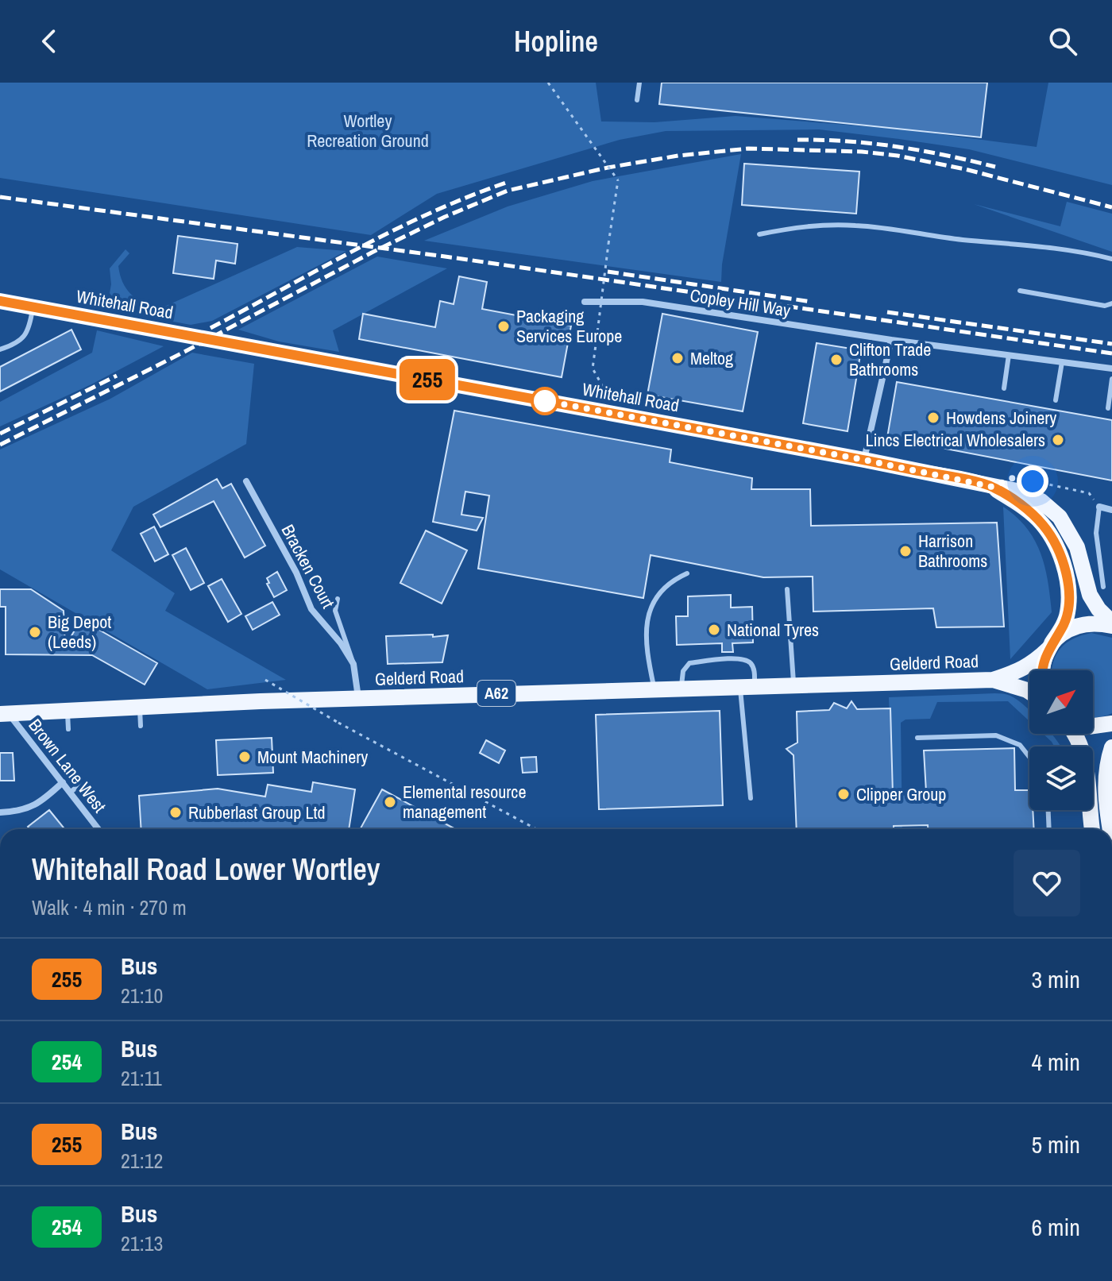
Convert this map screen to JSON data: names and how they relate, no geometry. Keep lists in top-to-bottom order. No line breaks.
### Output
{"streets":{"main road":["Whitehall Road","Gelderd Road","A62"],"street":["Copley Hill Way","Bracken Court","Brown Lane West"]},"crossings":[["Whitehall Road","Gelderd Road"],["Bracken Court","Gelderd Road"],["Gelderd Road","Brown Lane West"]],"parks":["Wortley Recreation Ground"],"places":["Packaging Services Europe","Meltog","Clifton Trade Bathrooms","Howdens Joinery","Lincs Electrical Wholesalers","Harrison Bathrooms","National Tyres","Big Depot (Leeds)","Mount Machinery","Clipper Group","Elemental resource management","Rubberlast Group Ltd"],"lines":["bus line 255"],"north":"top right","page":{"header":"Hopline","on_map":"255","heading":["Whitehall Road Lower Wortley","Walk · 4 min · 270 m"],"list":[{"mark":"255","name":"Bus","note":"21:10","value":"3 min"},{"mark":"254","name":"Bus","note":"21:11","value":"4 min"},{"mark":"255","name":"Bus","note":"21:12","value":"5 min"},{"mark":"254","name":"Bus","note":"21:13","value":"6 min"}]}}
